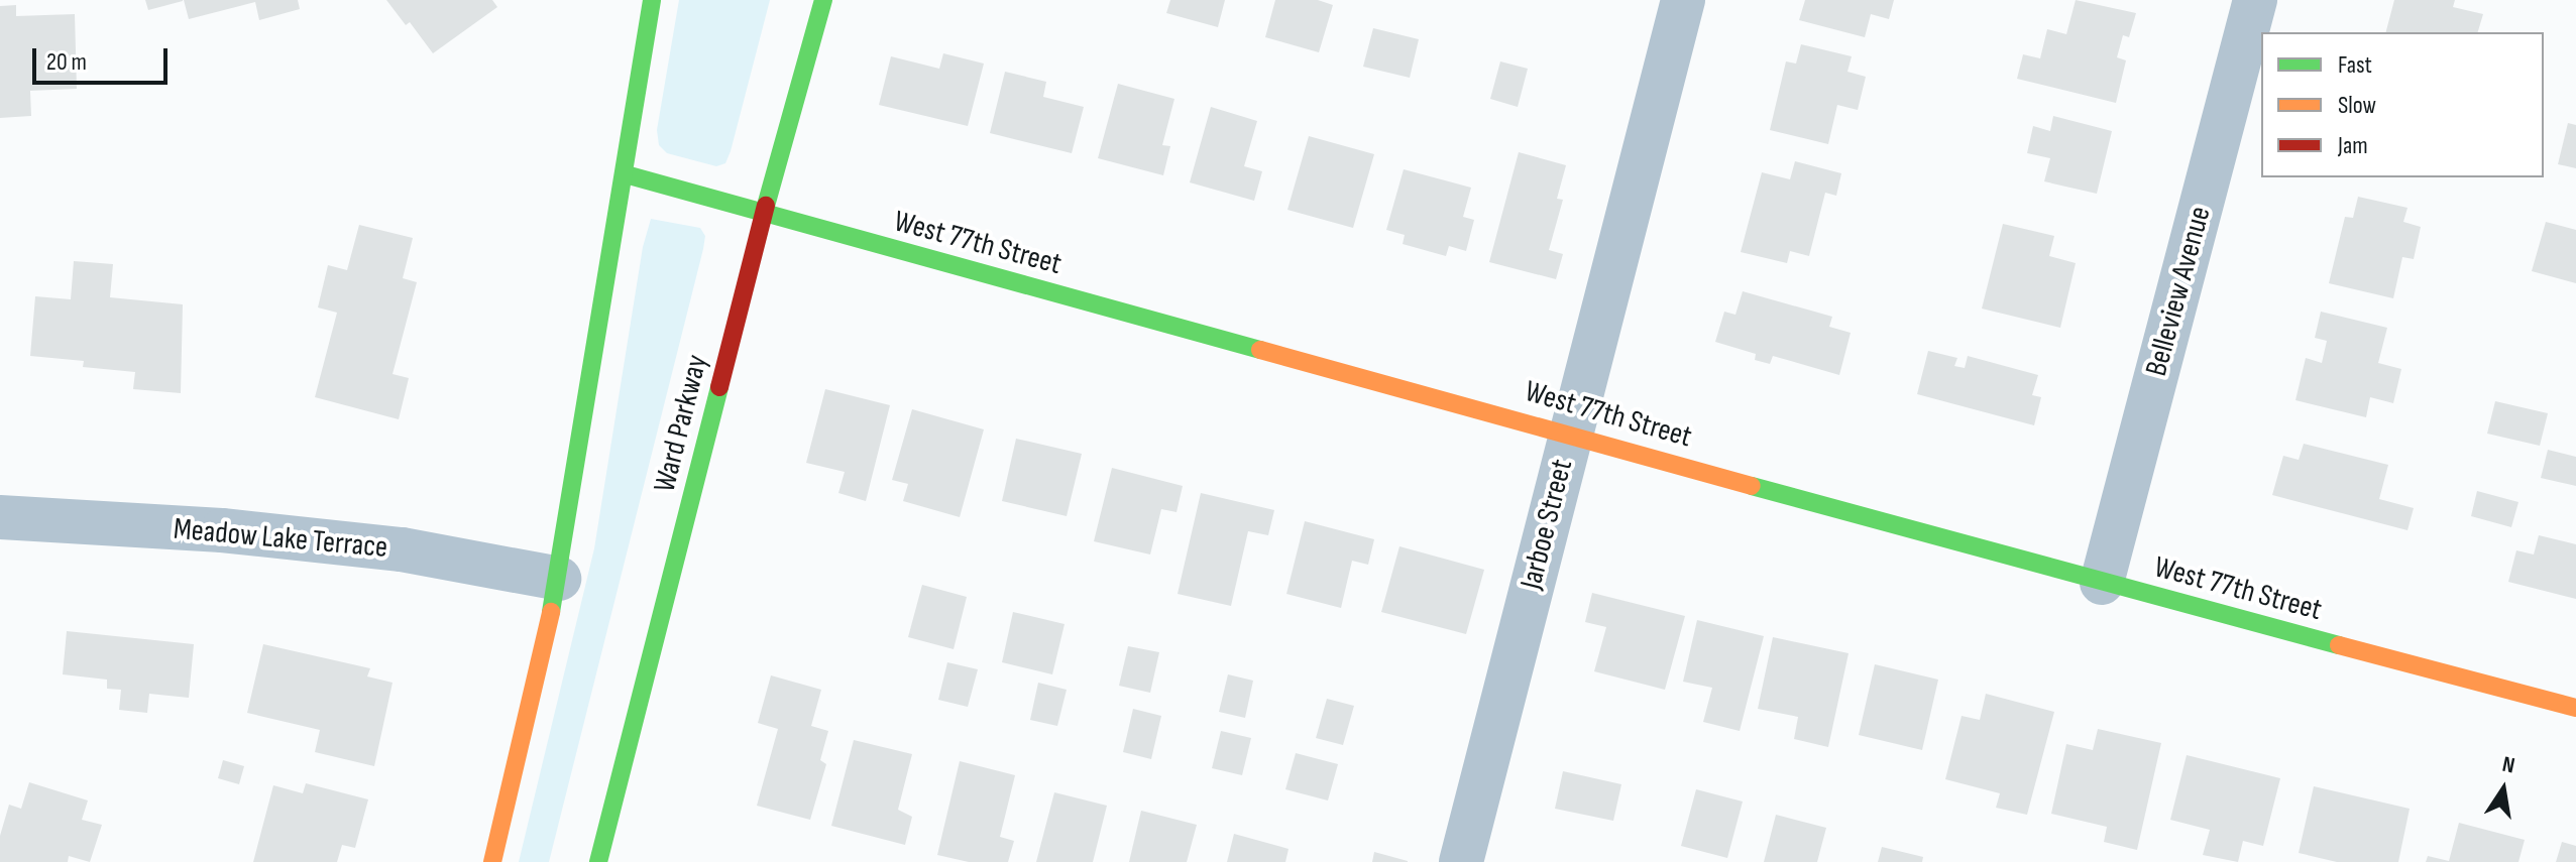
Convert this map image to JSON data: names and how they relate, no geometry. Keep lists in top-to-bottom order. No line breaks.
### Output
{"streets":{"street":["West 77th Street","Belleview Avenue","Ward Parkway","Jarboe Street","Meadow Lake Terrace"]},"crossings":[["West 77th Street","Belleview Avenue"],["West 77th Street","Ward Parkway"],["West 77th Street","Jarboe Street"]],"legend":["Fast","Slow","Jam"],"scale_bar":"20 m","north":"top"}
